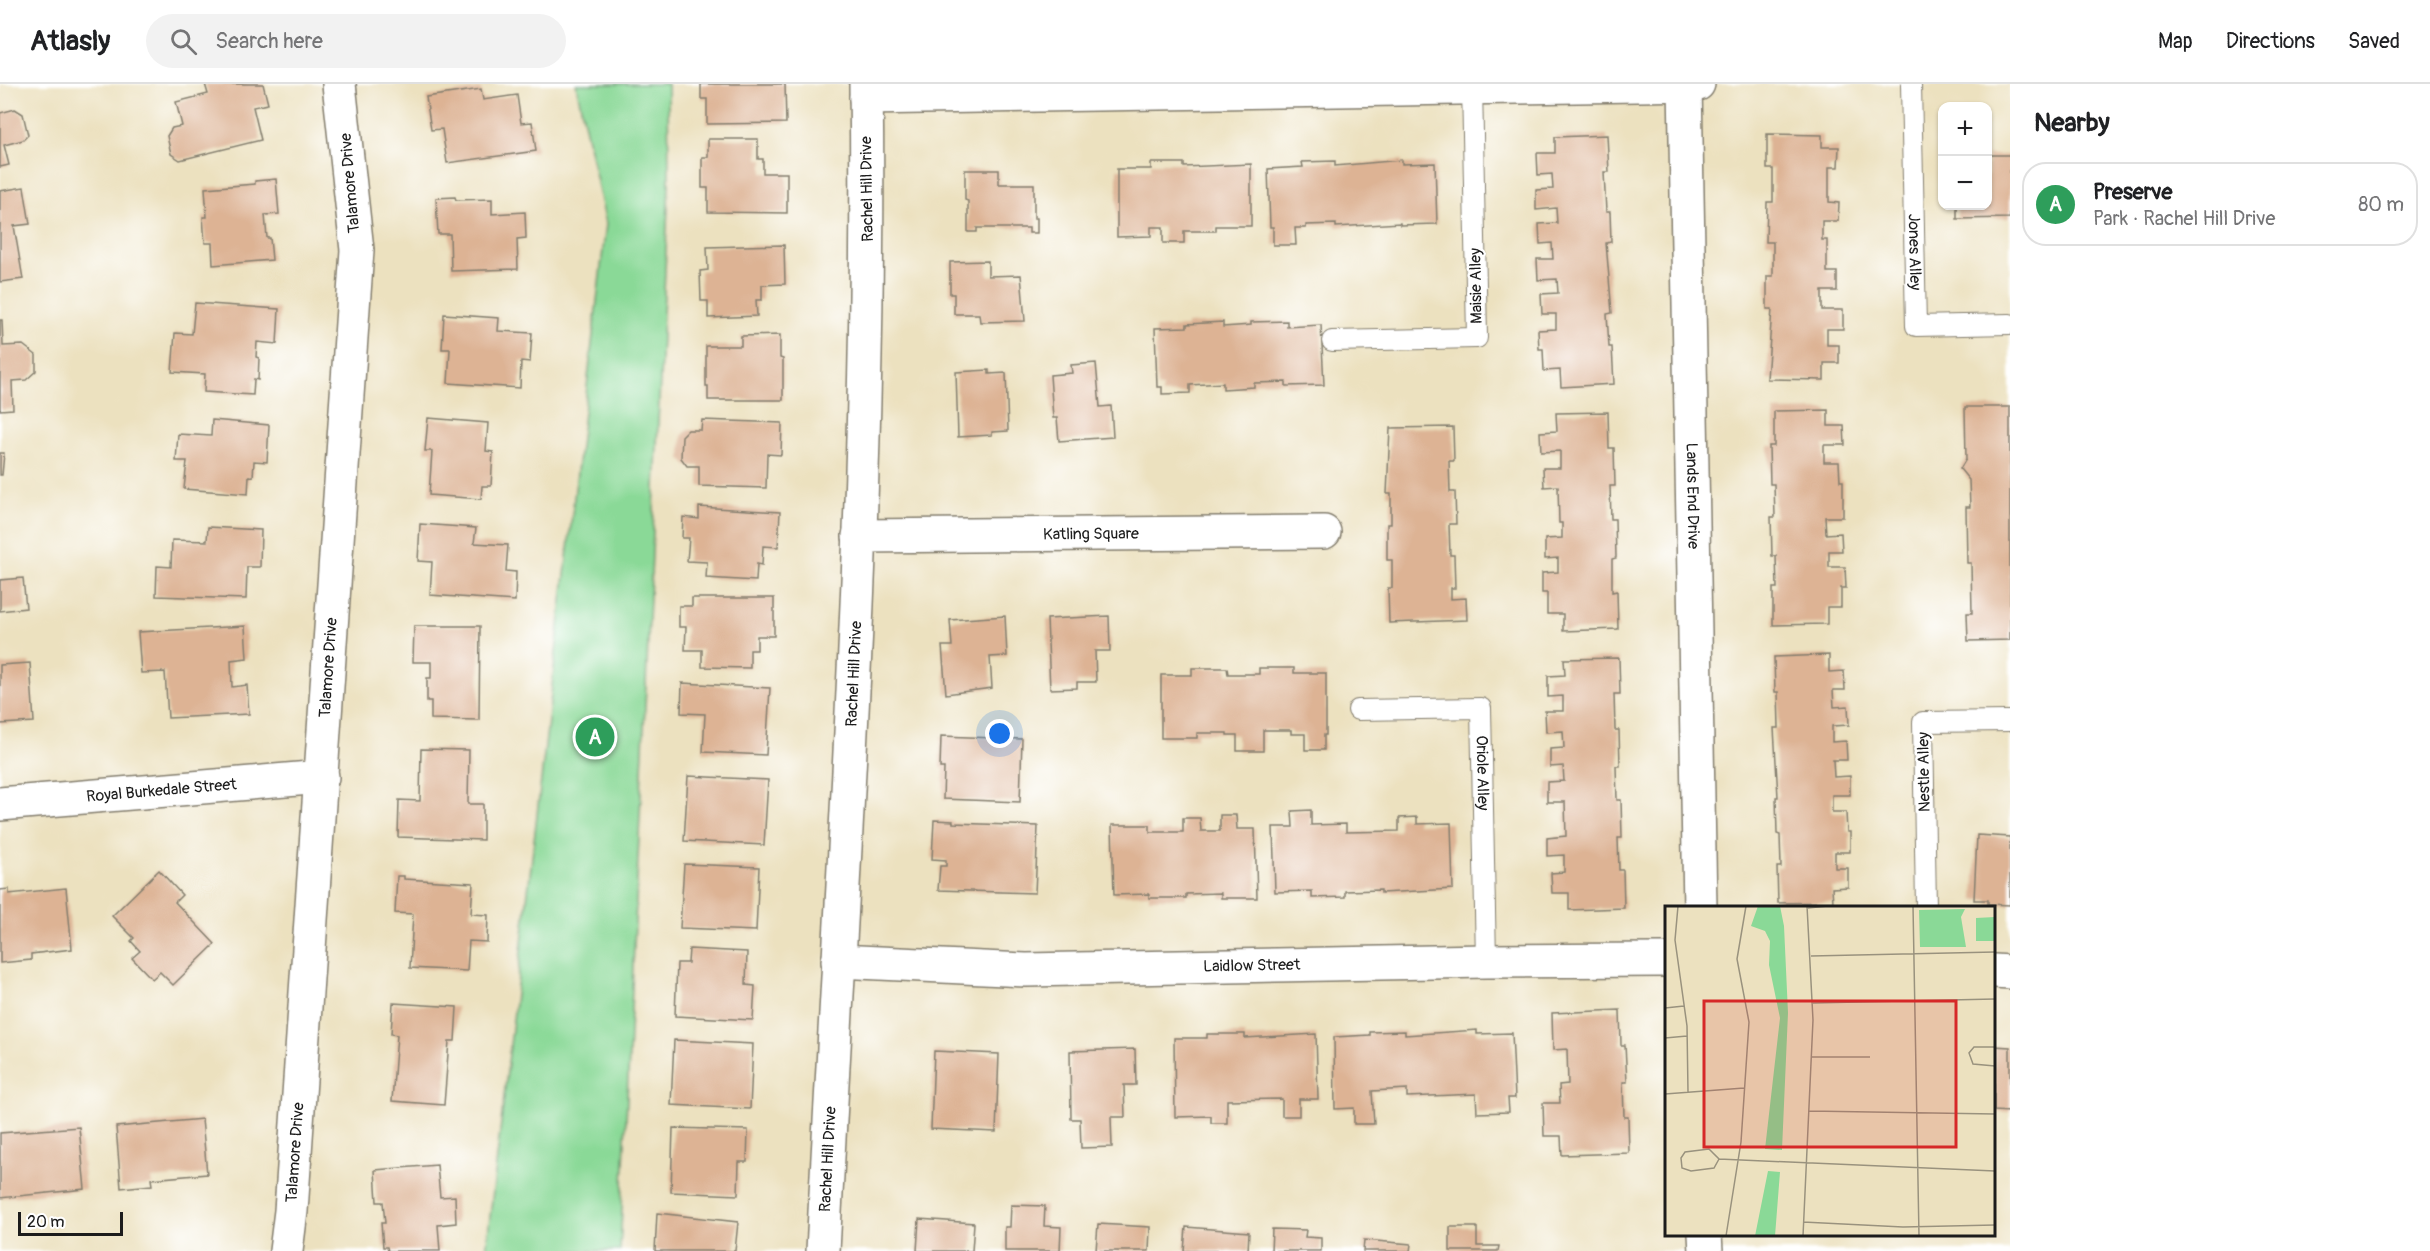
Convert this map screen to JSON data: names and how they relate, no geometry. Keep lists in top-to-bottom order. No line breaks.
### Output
{"streets":{"street":["Talamore Drive","Rachel Hill Drive","Lands End Drive","Katling Square","Royal Burkedale Street","Laidlow Street"],"lane":["Jones Alley","Maisie Alley","Oriole Alley","Nestle Alley"]},"crossings":[["Talamore Drive","Royal Burkedale Street"],["Rachel Hill Drive","Maisie Alley"],["Rachel Hill Drive","Lands End Drive"],["Rachel Hill Drive","Katling Square"],["Rachel Hill Drive","Laidlow Street"],["Oriole Alley","Laidlow Street"]],"scale_bar":"20 m","page":{"header":"Atlasly","search":"Search here","nav":["Map","Directions","Saved"],"heading":"Nearby","map_buttons":["+","−"],"list":[{"mark":"A","name":"Preserve","note":"Park · Rachel Hill Drive","value":"80 m"}],"pins":"A","scale":"20 m"}}
